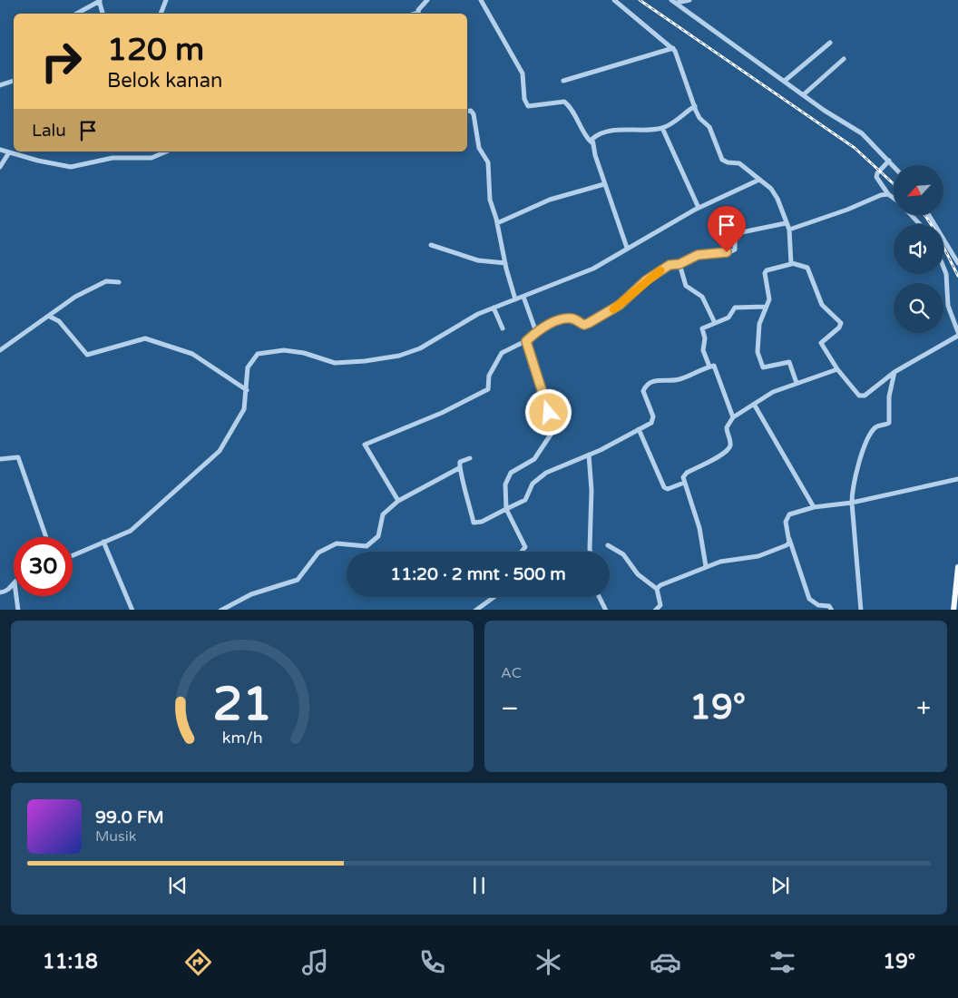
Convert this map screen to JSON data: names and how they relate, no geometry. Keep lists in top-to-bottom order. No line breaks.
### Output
{"north":"bottom left","page":{"turn":["120 m","Belok kanan"],"then":"Lalu","limit":"30","trip":"11:20 · 2 mnt · 500 m","tile":"AC","heat":["−","19°","+"],"song":["99.0 FM","Musik"],"tabs":["11:18","19°"],"gauge":["21","km/h"]}}
